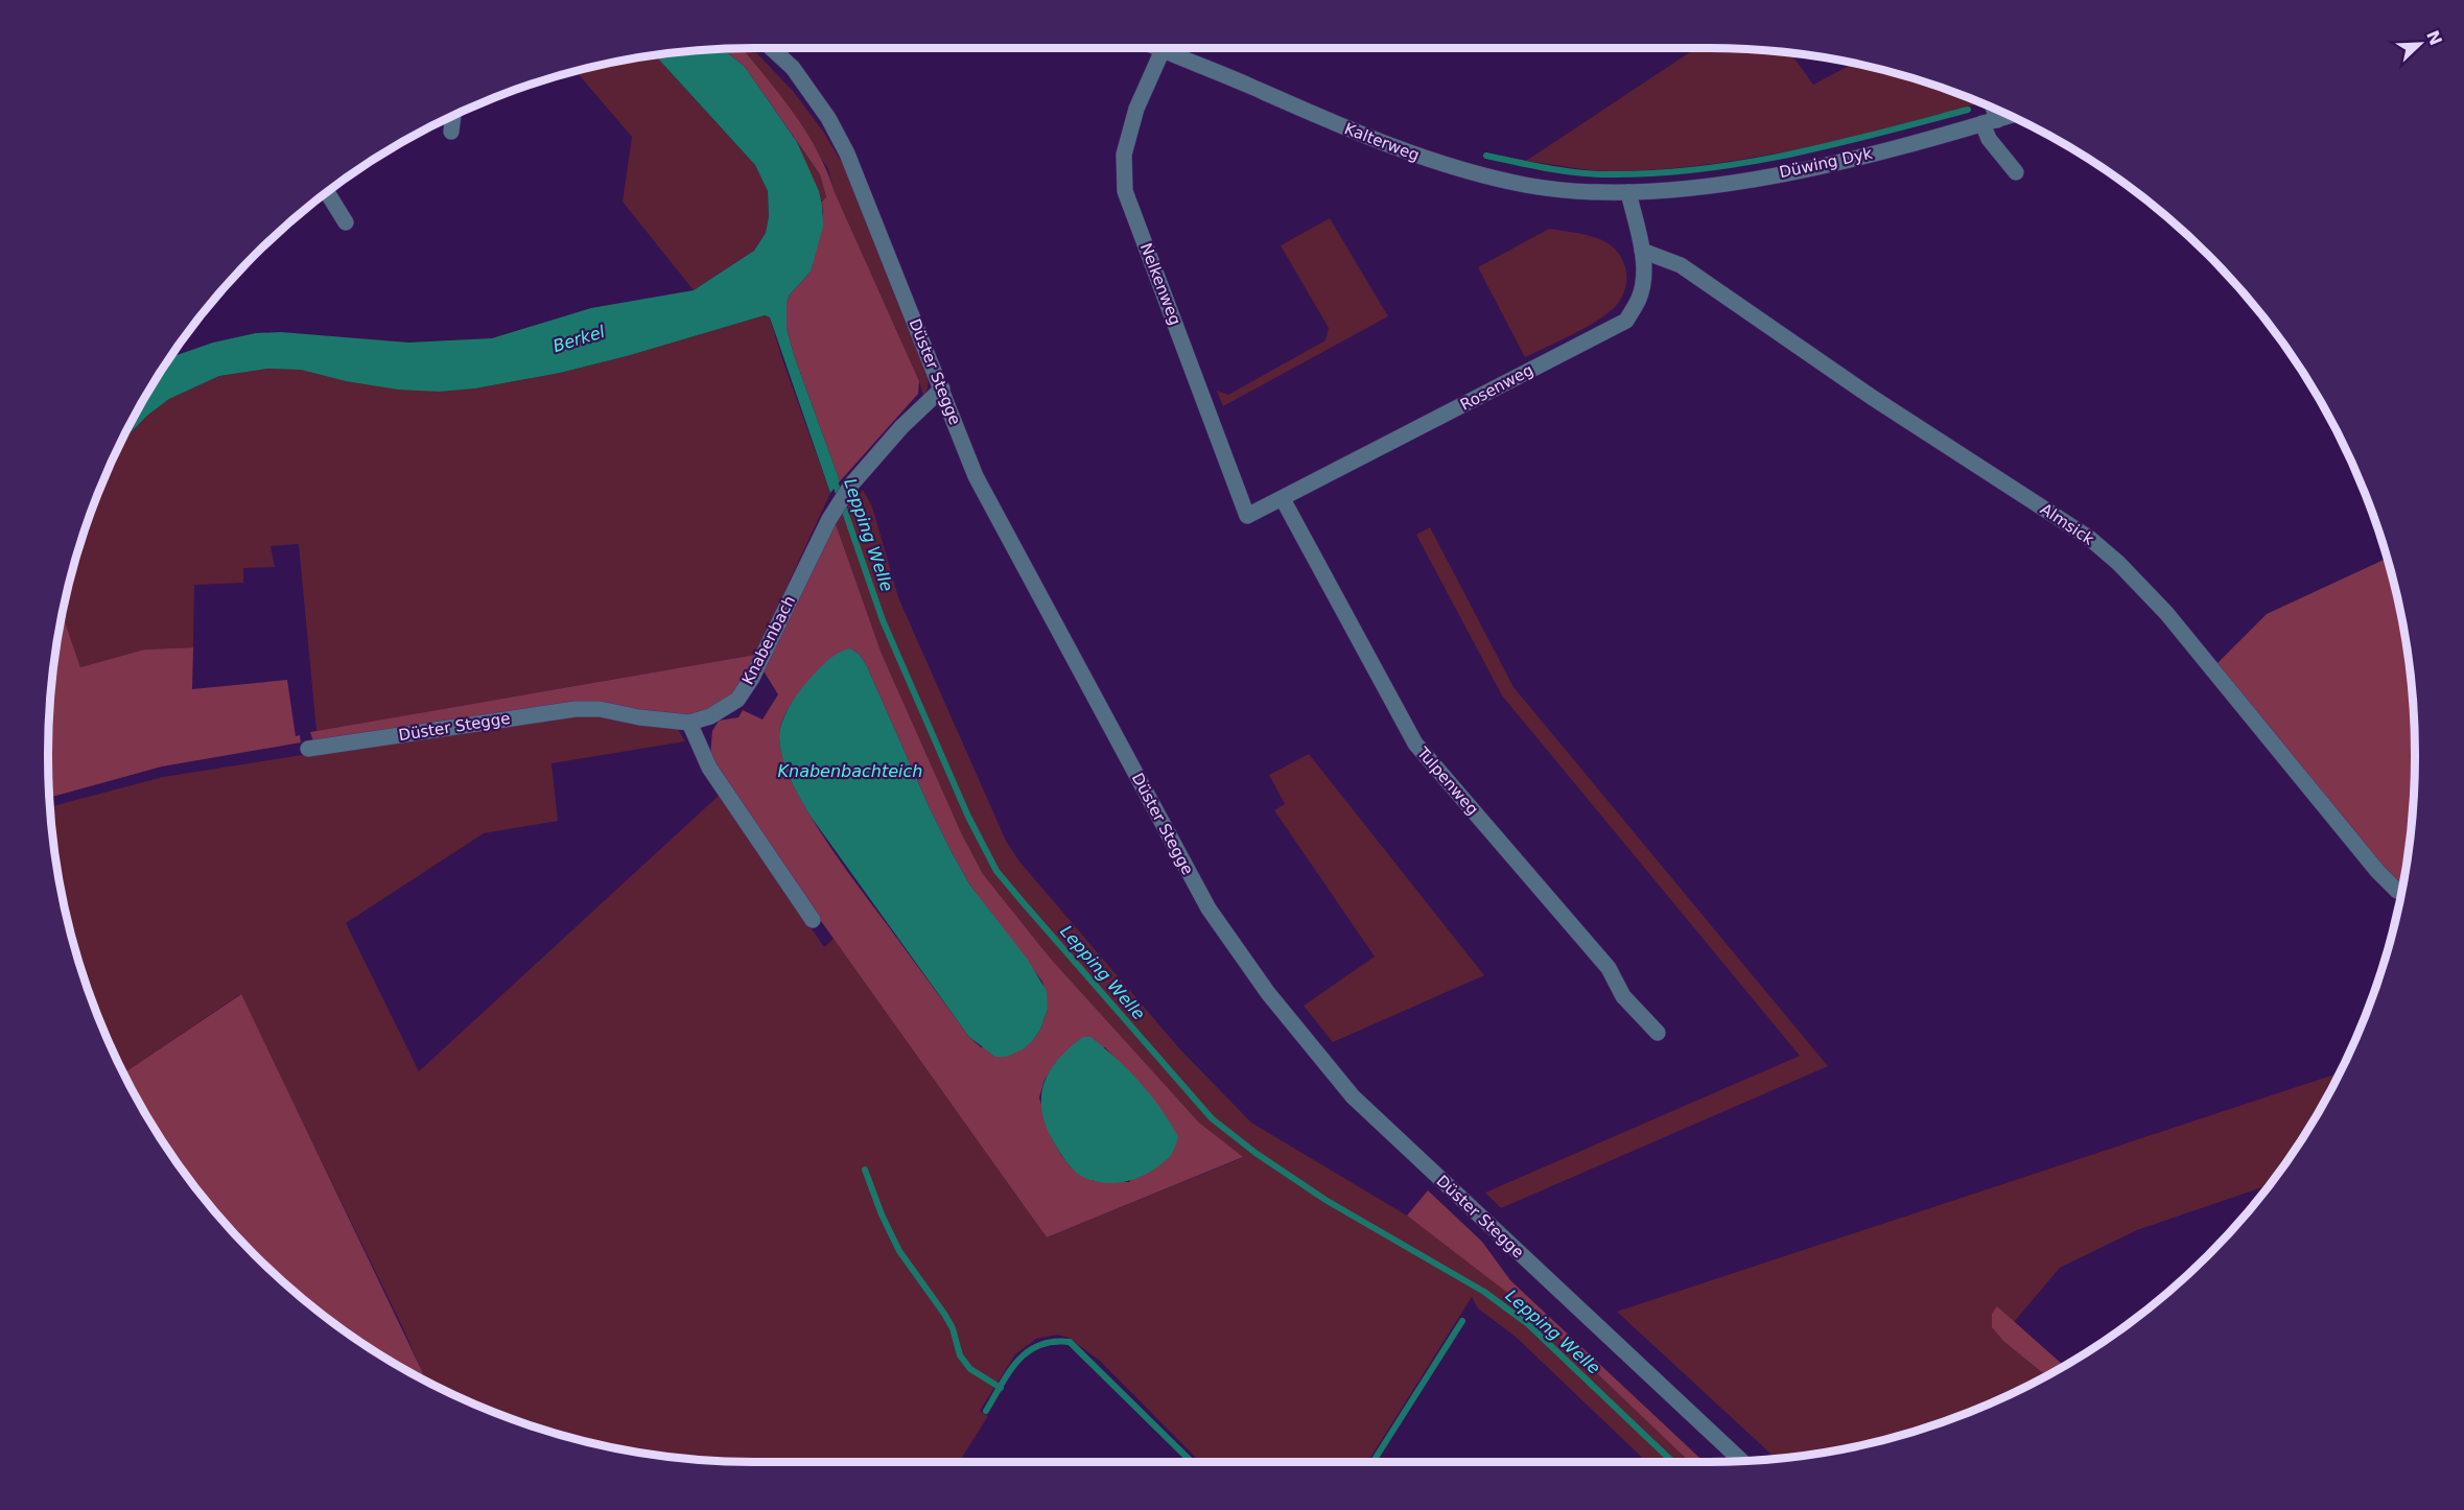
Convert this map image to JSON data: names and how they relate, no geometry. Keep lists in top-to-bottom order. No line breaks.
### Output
{"streets":{"street":["Kalterweg","Düwing Dyk","Nelkenweg","Düster Stegge","Rosenweg","Almsick","Knabenbach","Tulpenweg"]},"crossings":[["Kalterweg","Düwing Dyk"],["Kalterweg","Rosenweg"],["Düwing Dyk","Rosenweg"],["Nelkenweg","Rosenweg"],["Düster Stegge","Knabenbach"],["Rosenweg","Almsick"],["Rosenweg","Tulpenweg"]],"water":["Berkel","Lepping Welle","Knabenbachteich"],"north":"top right"}
